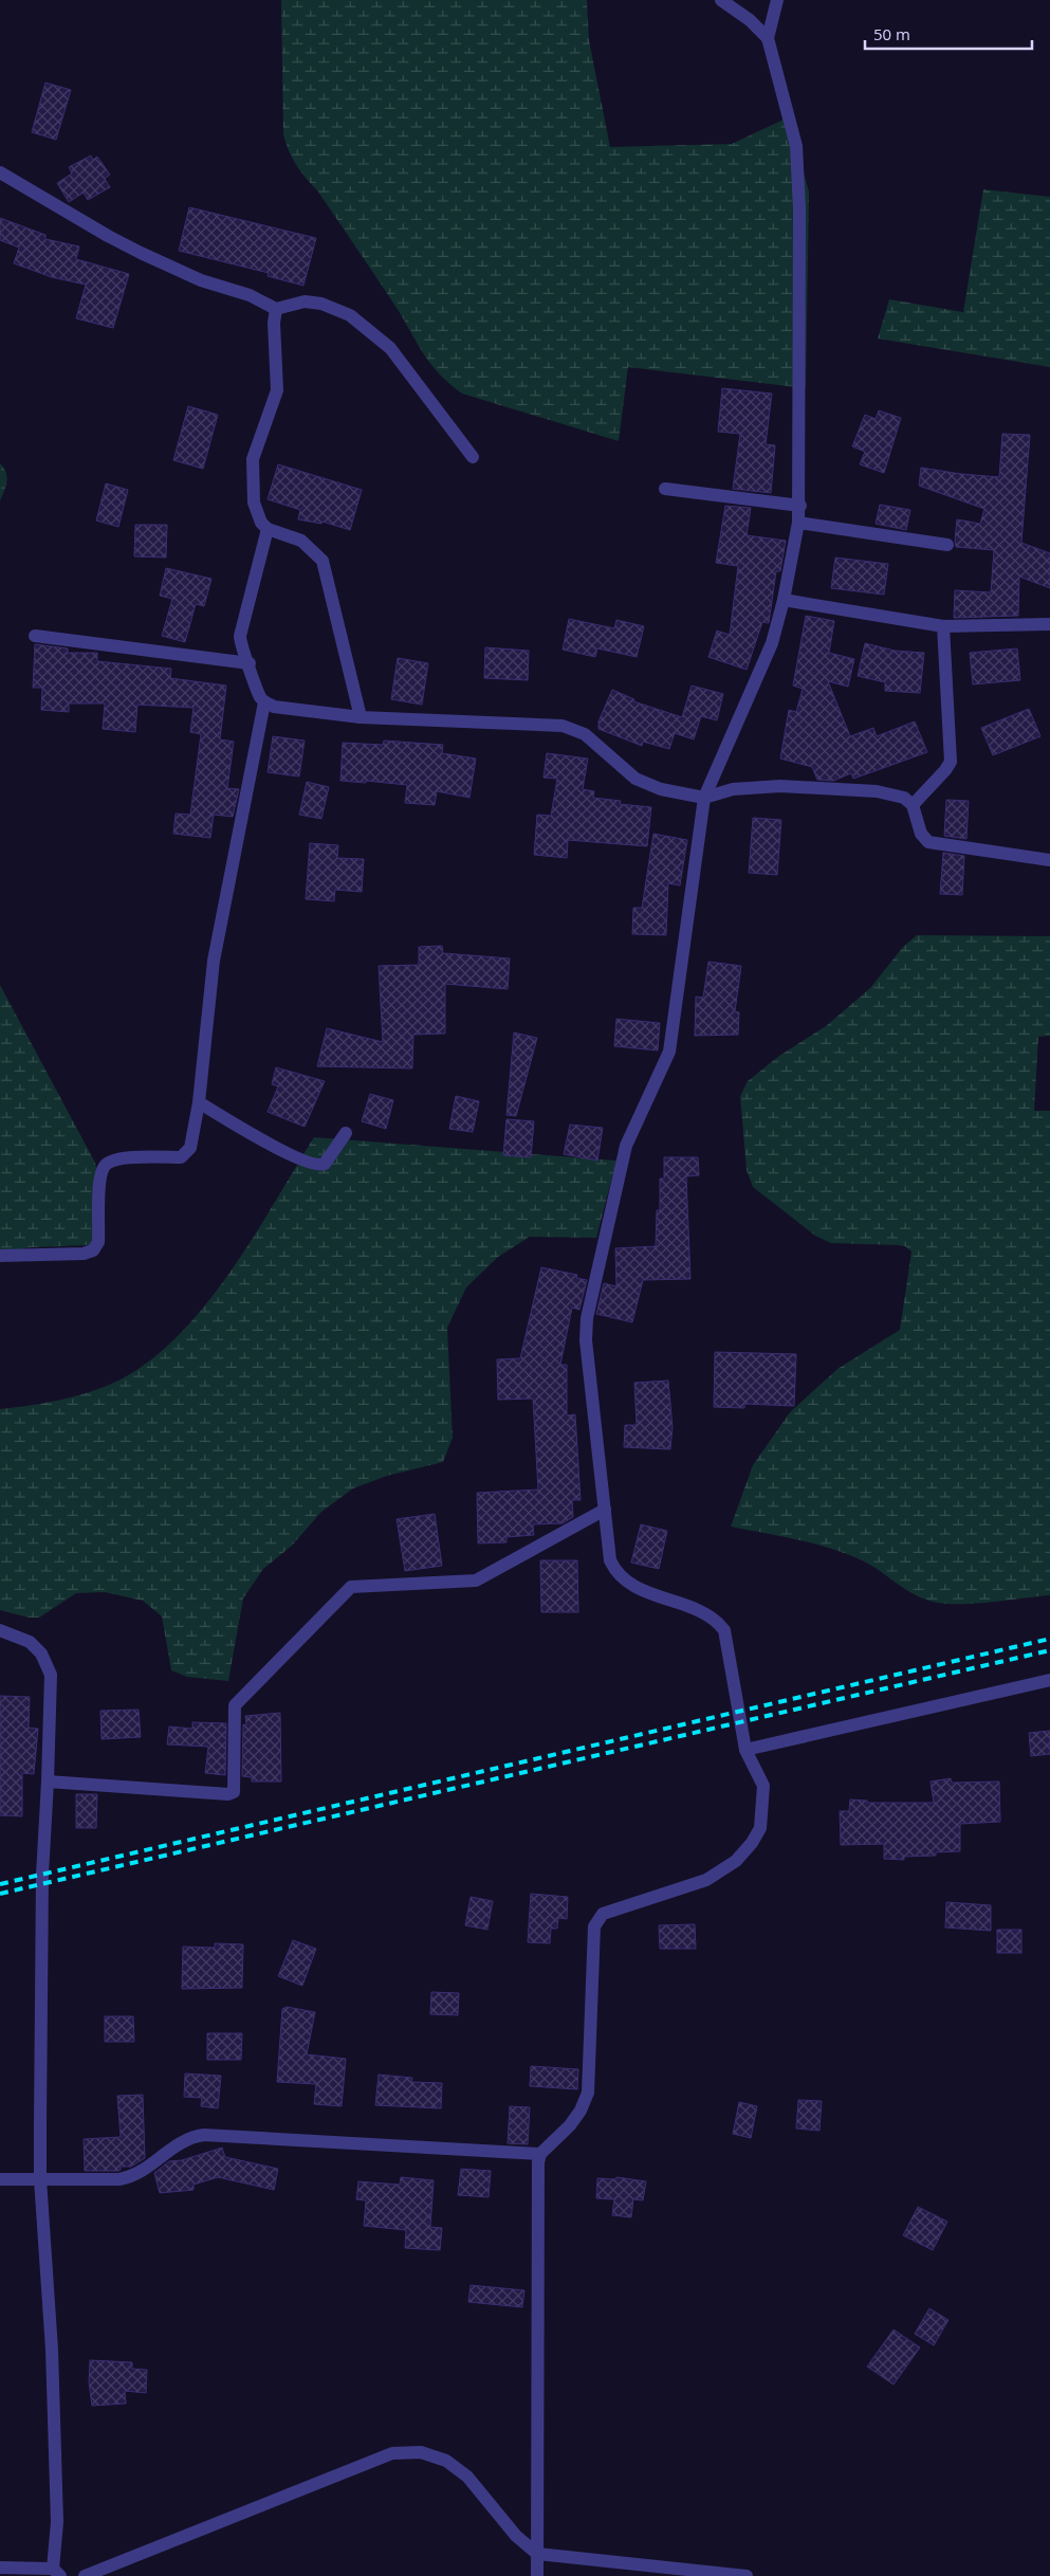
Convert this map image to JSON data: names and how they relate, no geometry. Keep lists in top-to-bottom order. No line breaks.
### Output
{"scale_bar":"50 m"}
